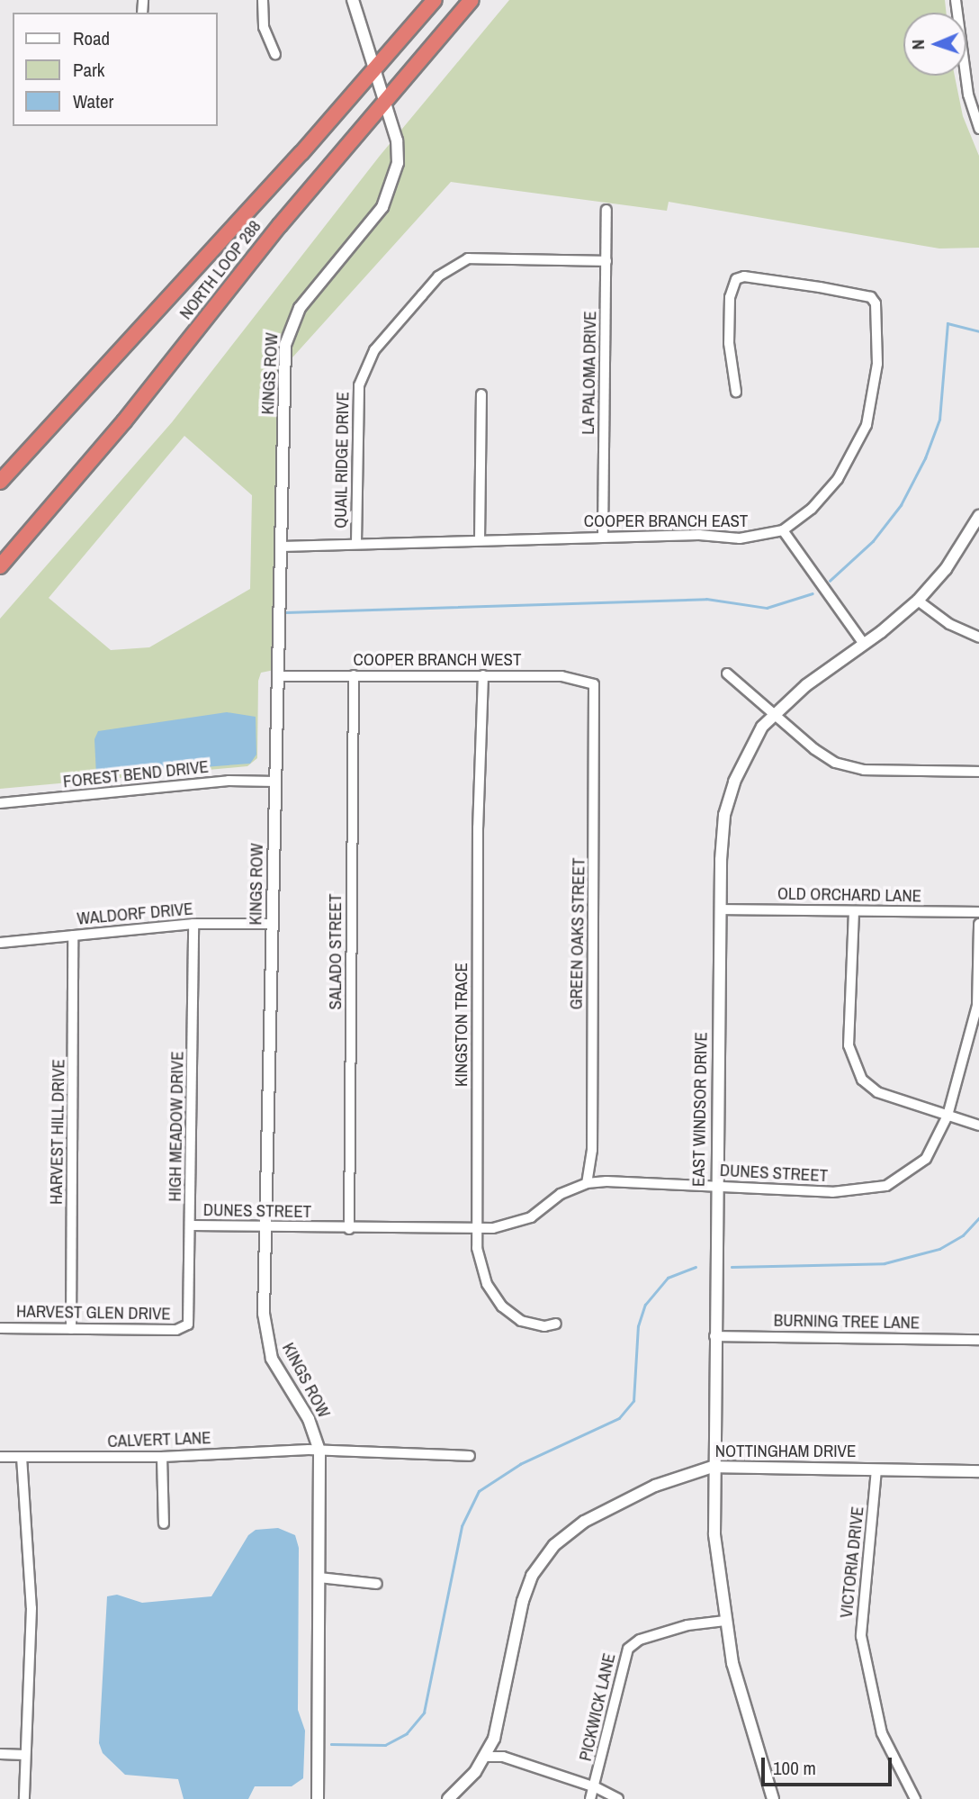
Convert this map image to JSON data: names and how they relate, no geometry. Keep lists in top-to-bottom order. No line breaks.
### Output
{"streets":{"highway":["NORTH LOOP 288"],"street":["LA PALOMA DRIVE","KINGS ROW","QUAIL RIDGE DRIVE","COOPER BRANCH EAST","COOPER BRANCH WEST","FOREST BEND DRIVE","OLD ORCHARD LANE","WALDORF DRIVE","GREEN OAKS STREET","SALADO STREET","KINGSTON TRACE","EAST WINDSOR DRIVE","HIGH MEADOW DRIVE","HARVEST HILL DRIVE","DUNES STREET","HARVEST GLEN DRIVE","BURNING TREE LANE","CALVERT LANE","NOTTINGHAM DRIVE","VICTORIA DRIVE","PICKWICK LANE"]},"crossings":[["NORTH LOOP 288","KINGS ROW"],["LA PALOMA DRIVE","QUAIL RIDGE DRIVE"],["LA PALOMA DRIVE","COOPER BRANCH EAST"],["KINGS ROW","COOPER BRANCH EAST"],["KINGS ROW","COOPER BRANCH WEST"],["KINGS ROW","FOREST BEND DRIVE"],["KINGS ROW","WALDORF DRIVE"],["KINGS ROW","DUNES STREET"],["KINGS ROW","CALVERT LANE"],["QUAIL RIDGE DRIVE","COOPER BRANCH EAST"],["COOPER BRANCH WEST","GREEN OAKS STREET"],["COOPER BRANCH WEST","SALADO STREET"],["COOPER BRANCH WEST","KINGSTON TRACE"],["OLD ORCHARD LANE","EAST WINDSOR DRIVE"],["WALDORF DRIVE","HIGH MEADOW DRIVE"],["WALDORF DRIVE","HARVEST HILL DRIVE"],["GREEN OAKS STREET","DUNES STREET"],["SALADO STREET","DUNES STREET"],["KINGSTON TRACE","DUNES STREET"],["EAST WINDSOR DRIVE","DUNES STREET"],["EAST WINDSOR DRIVE","BURNING TREE LANE"],["EAST WINDSOR DRIVE","NOTTINGHAM DRIVE"],["EAST WINDSOR DRIVE","PICKWICK LANE"],["HIGH MEADOW DRIVE","DUNES STREET"],["HIGH MEADOW DRIVE","HARVEST GLEN DRIVE"],["HARVEST HILL DRIVE","HARVEST GLEN DRIVE"],["NOTTINGHAM DRIVE","VICTORIA DRIVE"]],"legend":["Road","Park","Water"],"scale_bar":"100 m","north":"left"}
